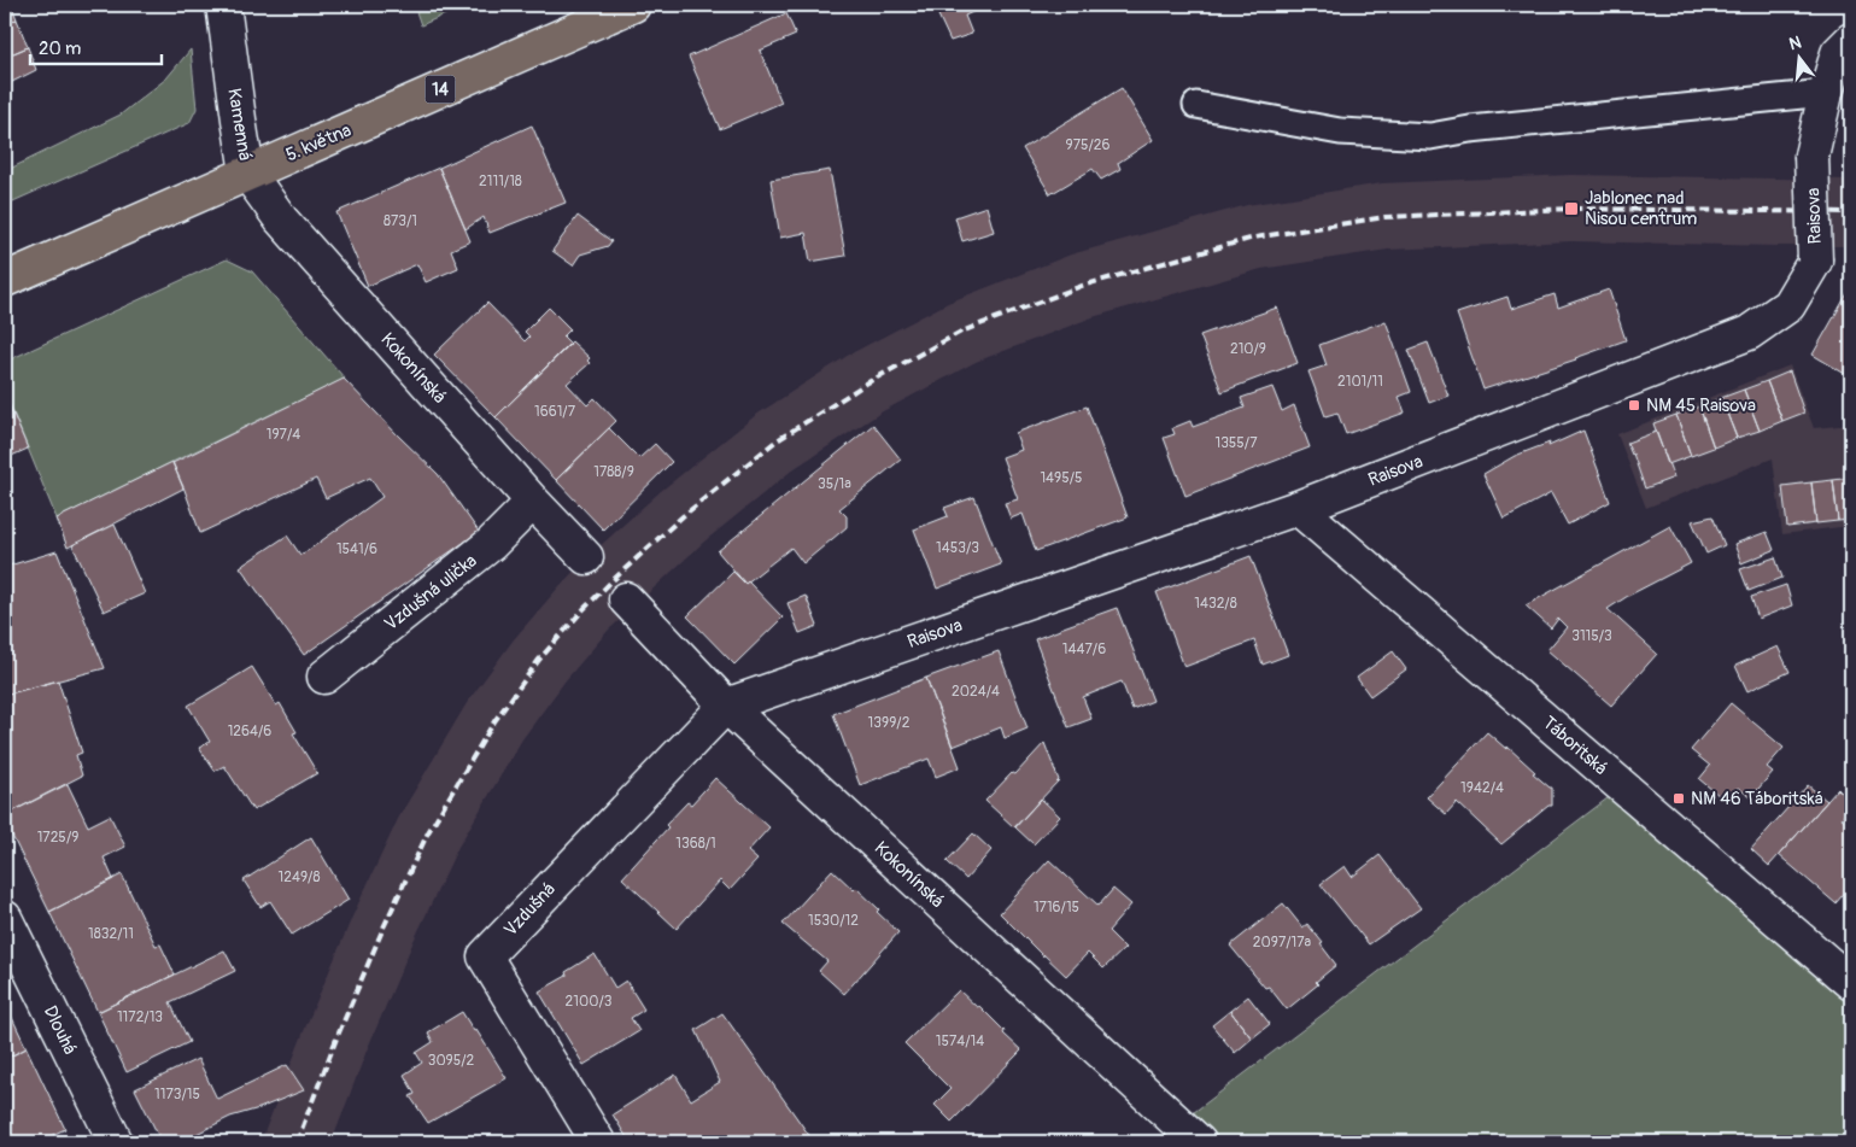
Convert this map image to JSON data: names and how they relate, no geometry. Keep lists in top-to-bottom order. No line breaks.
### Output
{"streets":{"main road":["14","5. května"],"street":["Kamenná","Raisova","Kokonínská","Vzdušná ulička","Táboritská","Vzdušná","Dlouhá"]},"crossings":[["Kamenná","5. května"],["Kamenná","Kokonínská"],["5. května","Kokonínská"],["Raisova","Kokonínská"],["Raisova","Táboritská"],["Raisova","Vzdušná"],["Kokonínská","Vzdušná ulička"],["Kokonínská","Vzdušná"]],"places":{"transit":["Jablonec nad Nisou centrum","NM 45 Raisova","NM 46 Táboritská"]},"house_numbers":["975/26","2111/18","873/1","210/9","2101/11","1661/7","197/4","1355/7","1788/9","1495/5","35/1a","1453/3","1541/6","1432/8","3115/3","1447/6","2024/4","1399/2","1264/6","1942/4","1725/9","1368/1","1249/8","1716/15","1530/12","1832/11","2097/17a","2100/3","1172/13","1574/14","3095/2","1173/15"],"scale_bar":"20 m","north":"top"}
